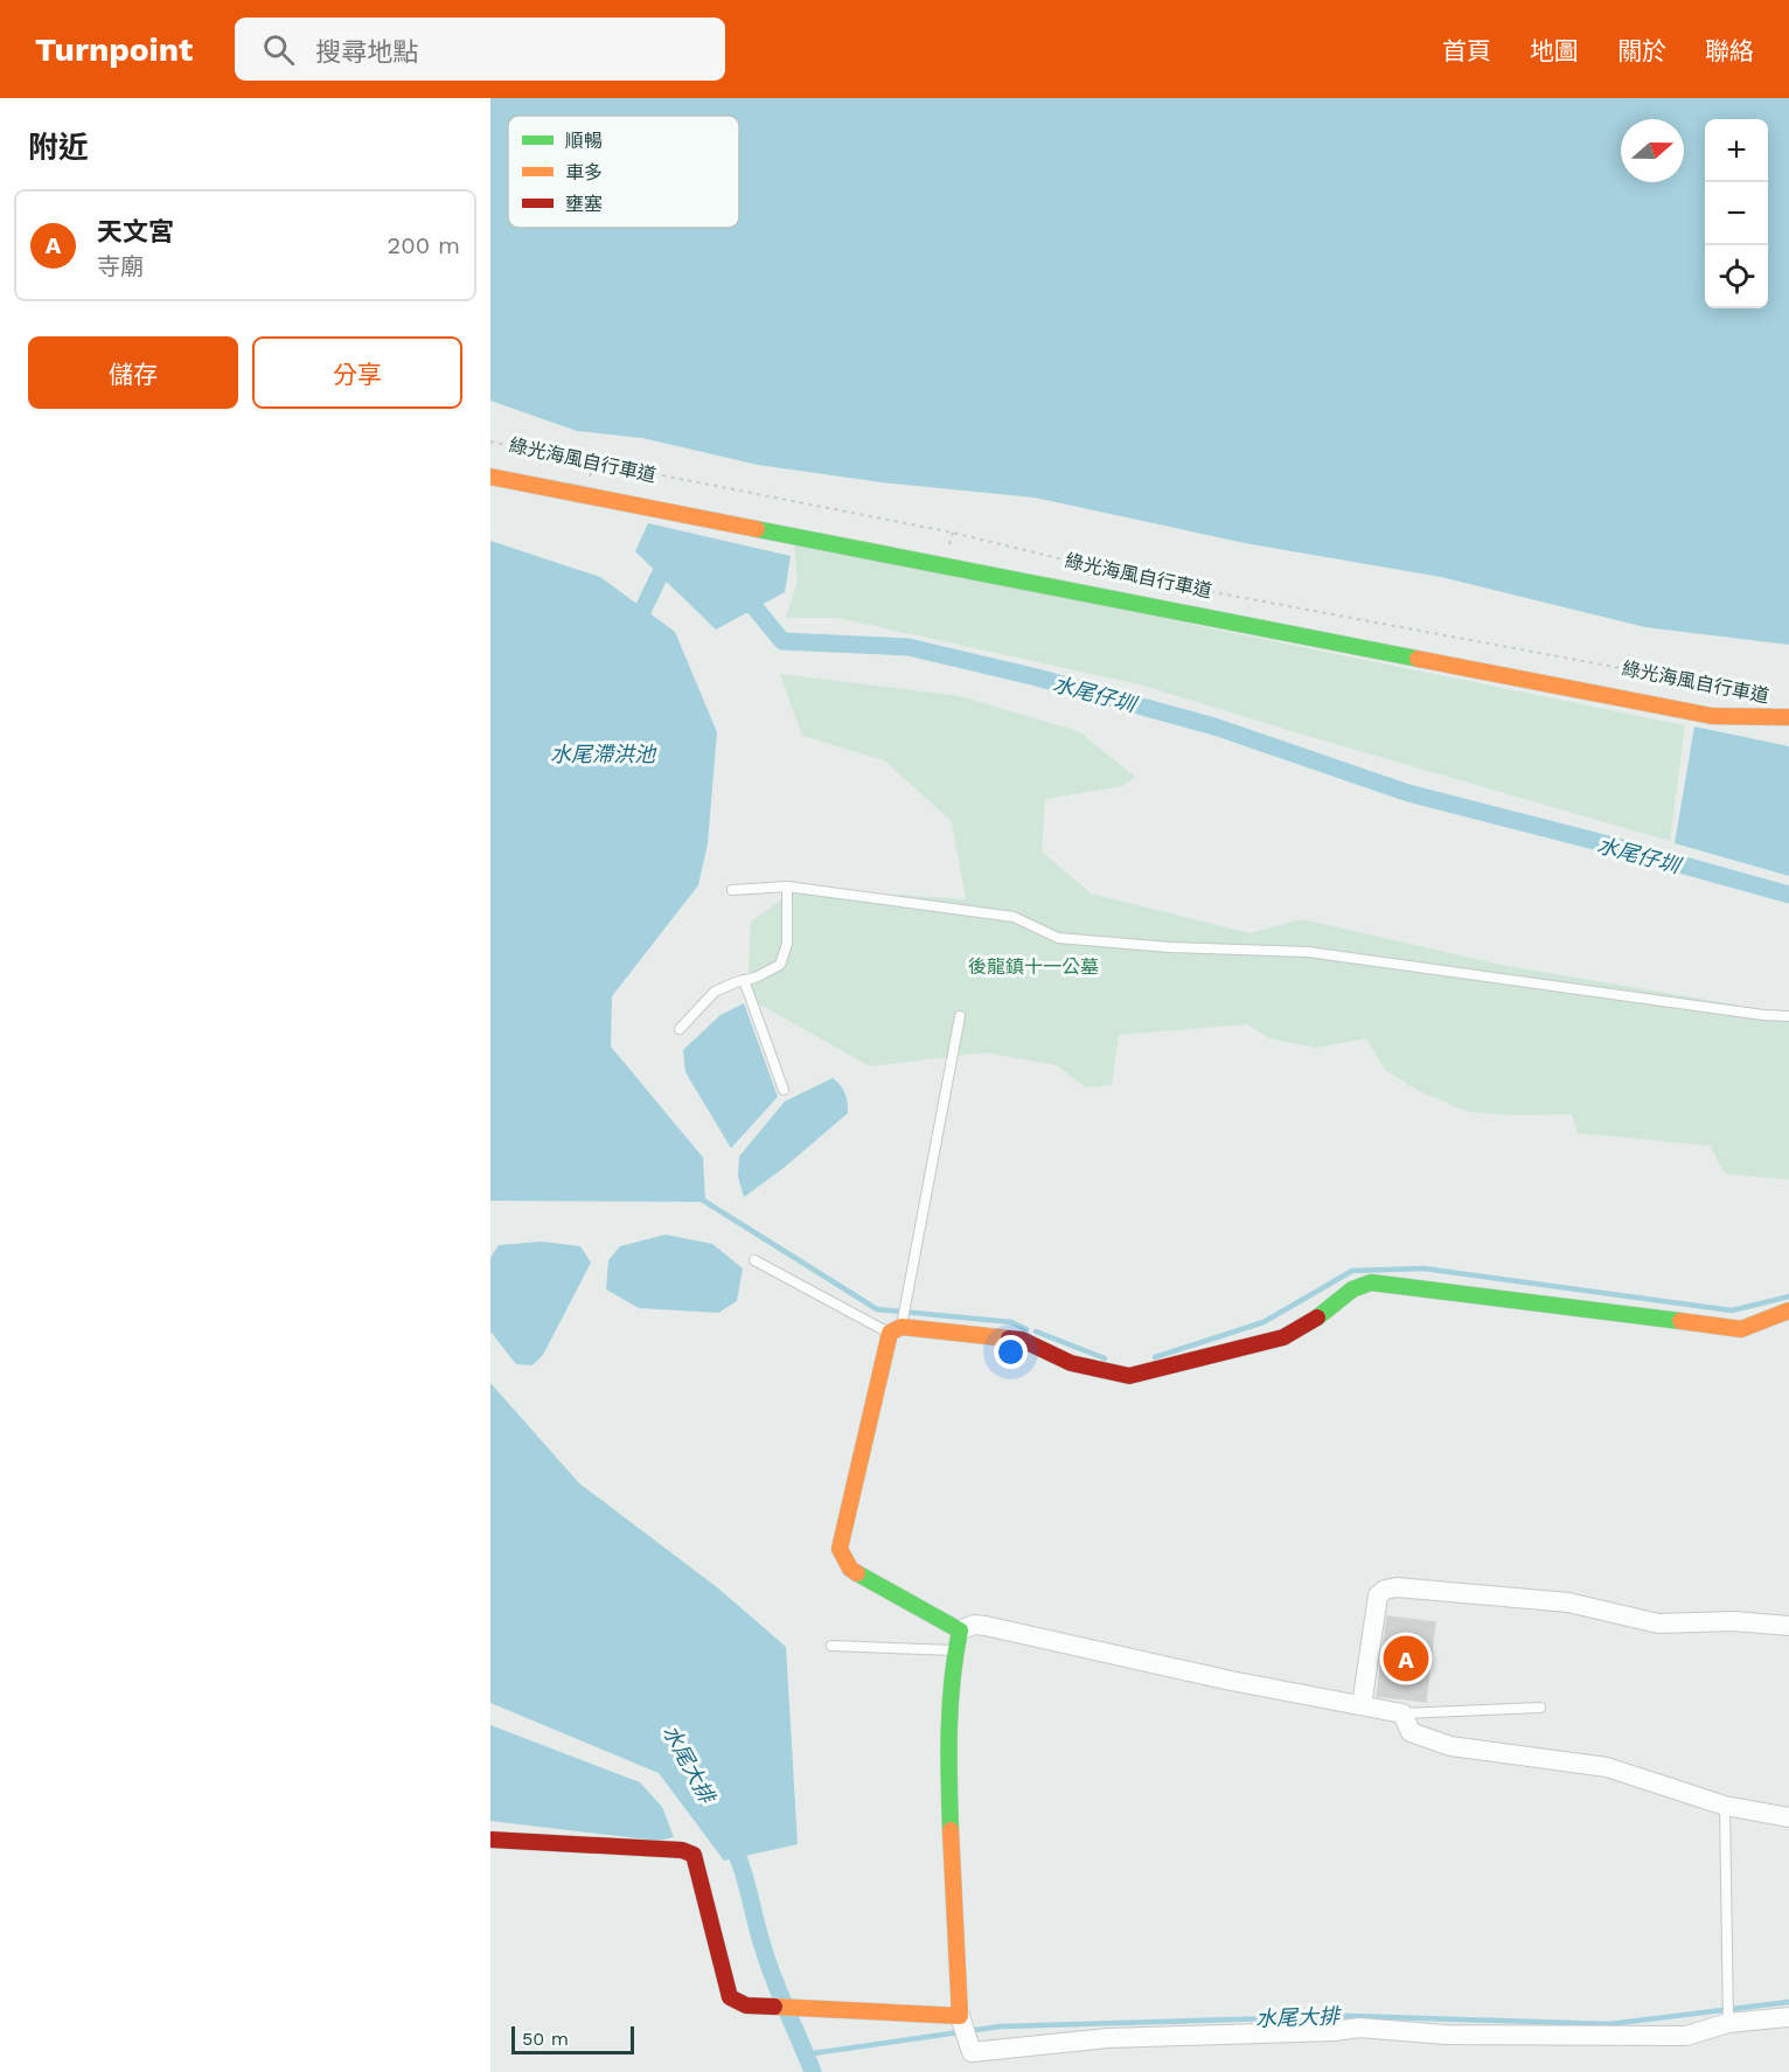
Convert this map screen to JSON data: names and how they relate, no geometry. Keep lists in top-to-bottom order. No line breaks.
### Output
{"streets":{"path":["綠光海風自行車道"]},"water":["水尾仔圳","水尾滯洪池","水尾大排"],"parks":["後龍鎮十一公墓"],"legend":["順暢","車多","壅塞"],"scale_bar":"50 m","north":"right","page":{"header":"Turnpoint","search":"搜尋地點","nav":["首頁","地圖","關於","聯絡"],"heading":"附近","map_buttons":["+","−"],"list":[{"mark":"A","name":"天文宮","note":"寺廟","value":"200 m"}],"buttons":["儲存","分享"],"pins":"A","scale":"50 m"}}
